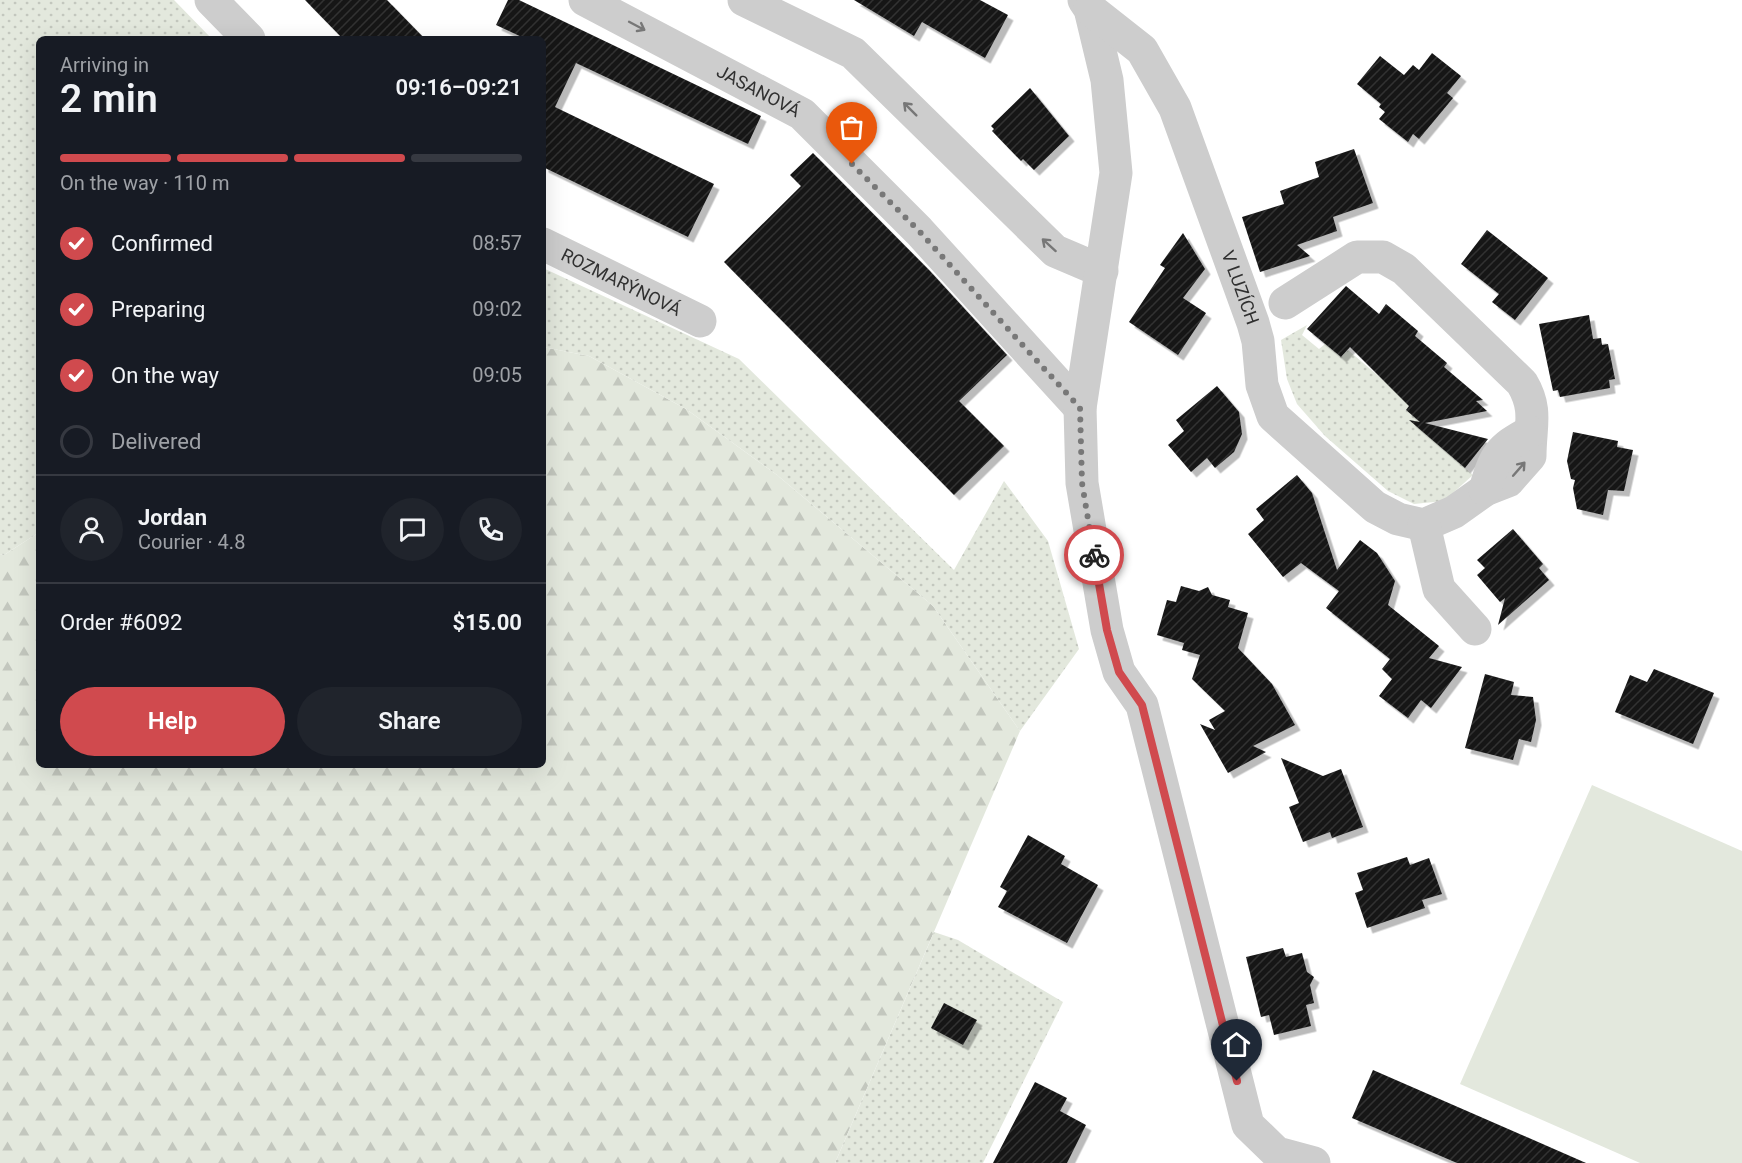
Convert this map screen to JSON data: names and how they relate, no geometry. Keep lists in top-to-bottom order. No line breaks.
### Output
{"streets":{"street":["JASANOVÁ","ROZMARÝNOVÁ","V LUZÍCH"]},"page":{"heading":["2 min","Arriving in","09:16–09:21"],"panel":["Jordan","Courier · 4.8","Order #6092","$15.00"],"bar":"On the way · 110 m","list":[["Confirmed","08:57"],["Preparing","09:02"],["On the way","09:05"],"Delivered"],"buttons":["Help","Share"]}}
